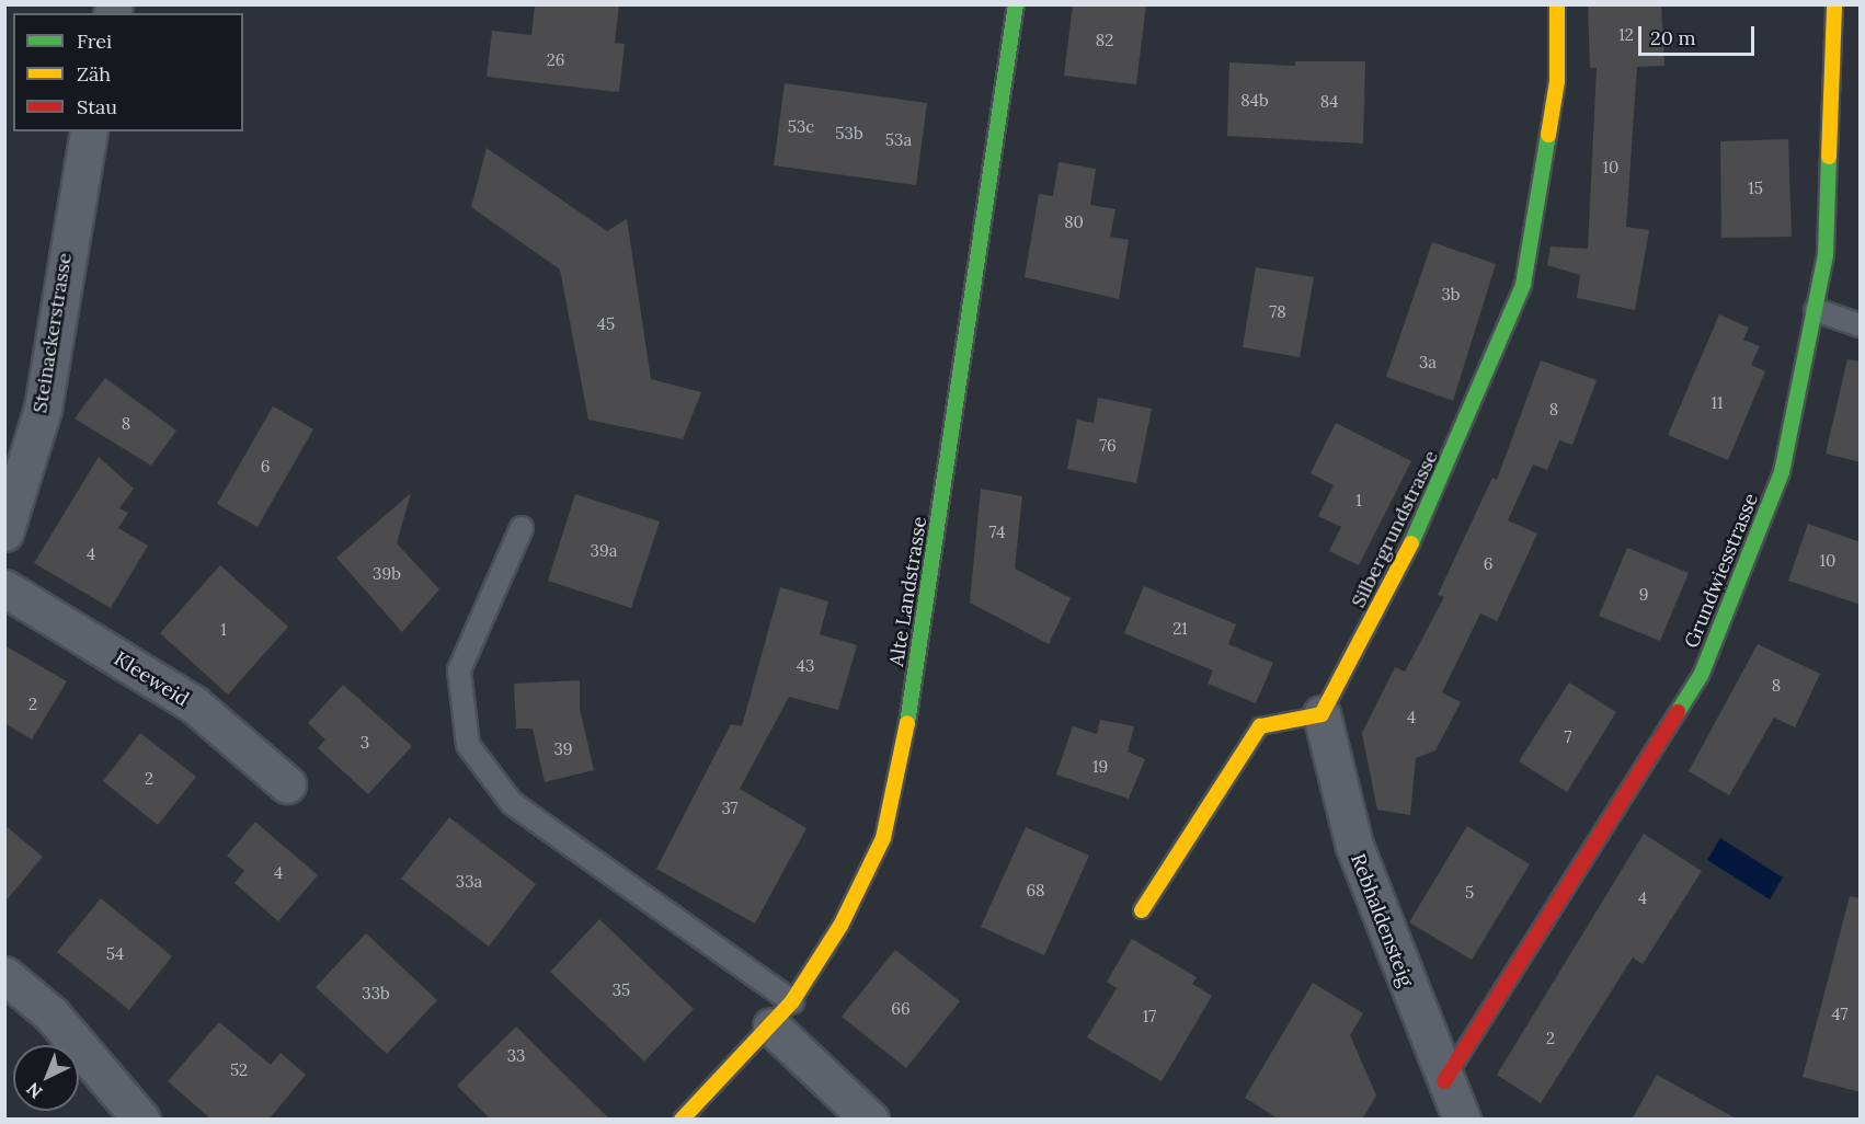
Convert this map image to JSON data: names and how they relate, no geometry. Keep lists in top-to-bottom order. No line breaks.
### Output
{"streets":{"street":["Steinackerstrasse","Silbergrundstrasse","Grundwiesstrasse","Alte Landstrasse","Kleeweid","Rebhaldensteig"]},"crossings":[["Silbergrundstrasse","Rebhaldensteig"],["Grundwiesstrasse","Rebhaldensteig"]],"house_numbers":["12","82","26","84b","84","53c","53b","53a","10","15","80","3b","78","45","3a","11","8","8","76","6","1","74","39a","4","10","6","39b","9","21","1","43","8","2","4","7","3","39","19","2","37","4","33a","68","5","4","54","35","33b","66","47","17","2","33","52"],"legend":["Frei","Zäh","Stau"],"scale_bar":"20 m","north":"bottom left"}
